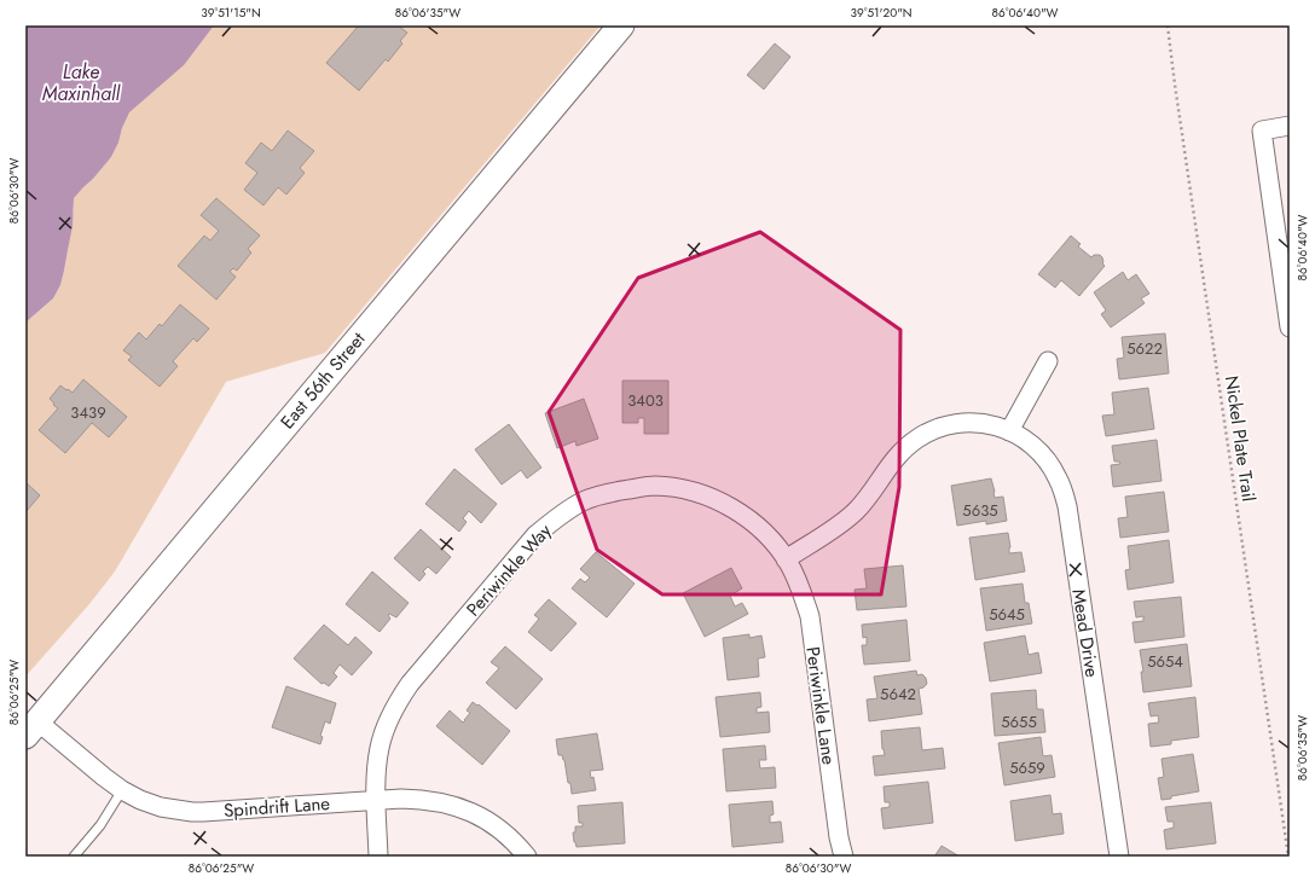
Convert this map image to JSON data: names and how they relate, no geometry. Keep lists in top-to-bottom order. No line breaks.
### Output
{"streets":{"street":["East 56th Street","Periwinkle Way","Mead Drive","Periwinkle Lane","Spindrift Lane"],"path":["Nickel Plate Trail"]},"crossings":[["East 56th Street","Spindrift Lane"],["Periwinkle Way","Mead Drive"],["Periwinkle Way","Periwinkle Lane"],["Periwinkle Way","Spindrift Lane"],["Mead Drive","Periwinkle Lane"]],"water":["Lake Maxinhall"],"house_numbers":["5622","3403","3439","5635","5645","5654","5642","5655","5659"],"coordinates":["39°51'15\"N","86°06'35\"W","39°51'20\"N","86°06'40\"W","86°06'30\"W","86°06'25\"W"]}
